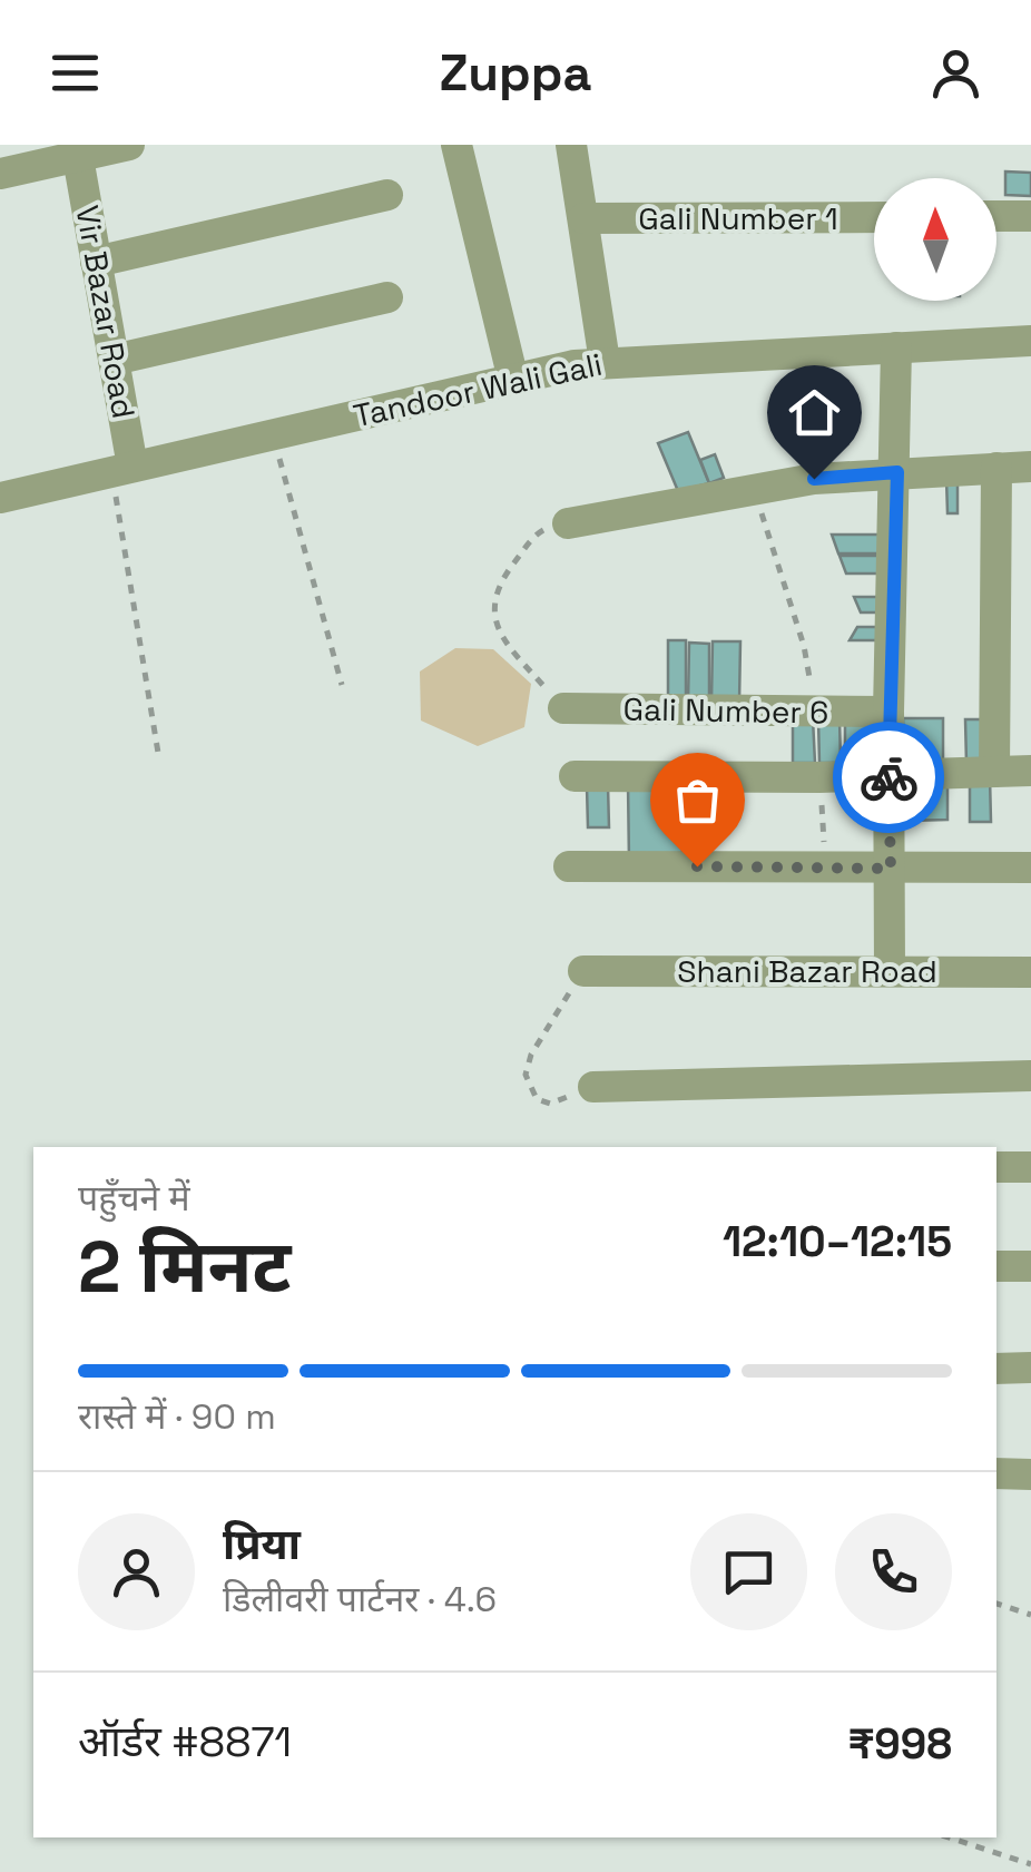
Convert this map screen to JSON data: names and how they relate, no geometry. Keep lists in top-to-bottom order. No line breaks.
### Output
{"streets":{"street":["Gali Number 1","Vir Bazar Road","Tandoor Wali Gali","Gali Number 6","Shani Bazar Road"]},"crossings":[["Vir Bazar Road","Tandoor Wali Gali"]],"north":"top","page":{"header":"Zuppa","heading":["2 मिनट","पहुँचने में","12:10–12:15"],"panel":["प्रिया","डिलीवरी पार्टनर · 4.6","ऑर्डर #8871","₹998"],"bar":"रास्ते में · 90 m"}}
